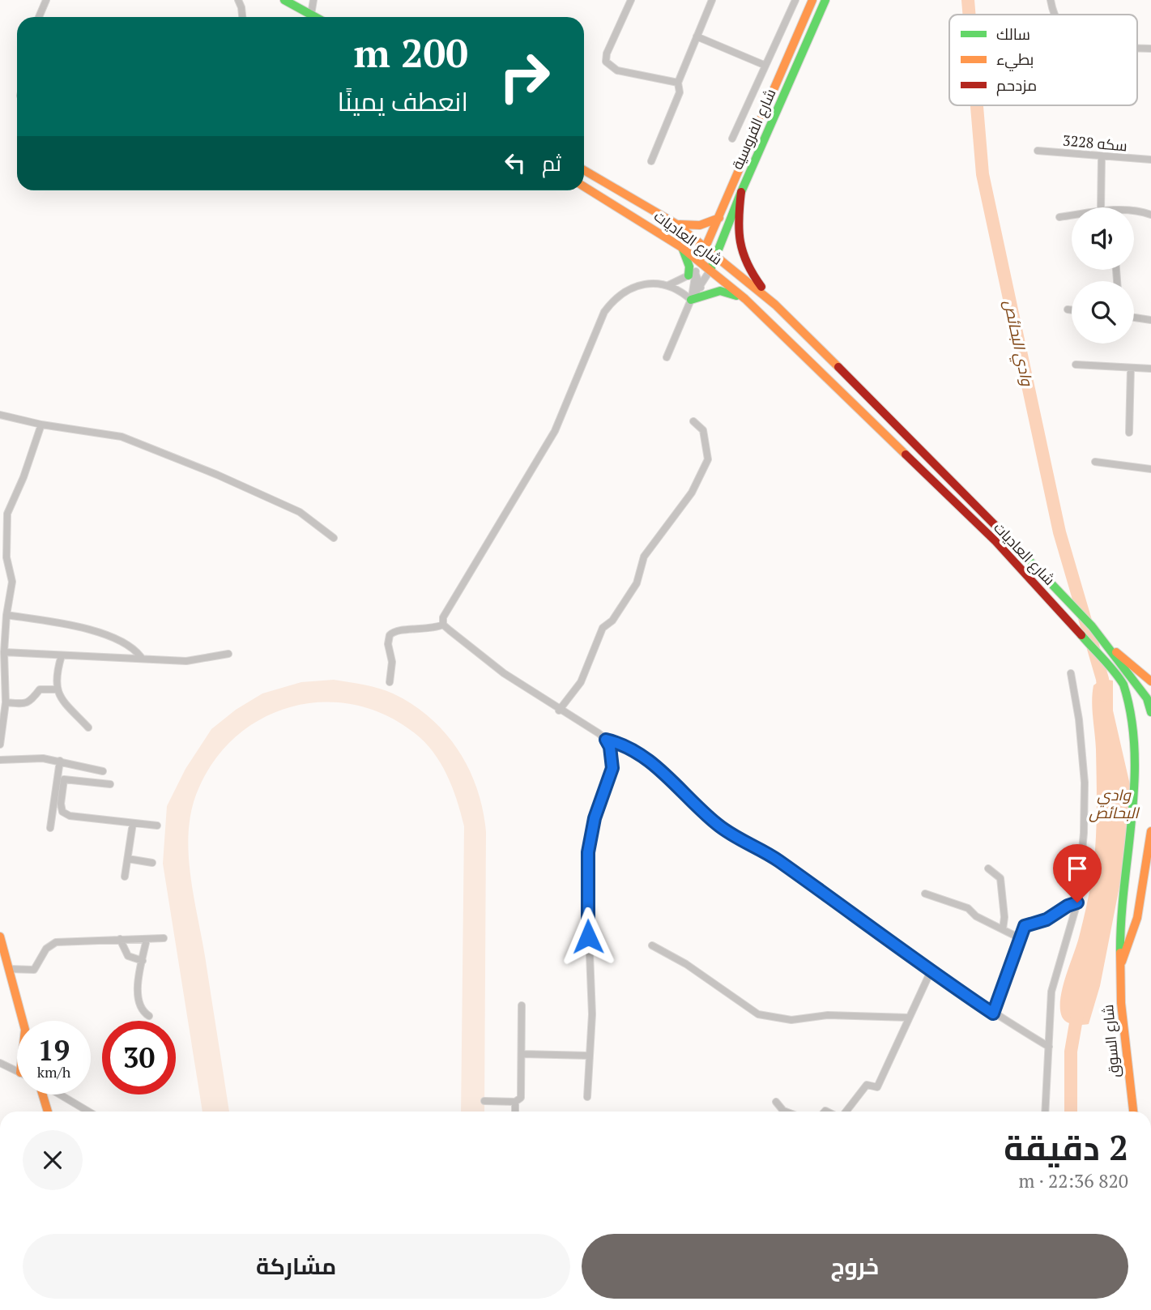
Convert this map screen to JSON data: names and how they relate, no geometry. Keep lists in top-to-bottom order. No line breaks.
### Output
{"streets":{"main road":["شارع الفروسية","شارع العاديات","شارع السوق"],"street":["سكه 3228"]},"crossings":[["شارع الفروسية","شارع العاديات"],["شارع العاديات","شارع السوق"]],"water":["وادي البحائص"],"legend":["سالك","بطيء","مزدحم"],"page":{"turn":["200 m","انعطف يمينًا"],"then":"ثم","speed":"19 km/h","limit":"30","heading":["2 دقيقة","820 m · 22:36"],"buttons":["خروج","مشاركة"]}}
